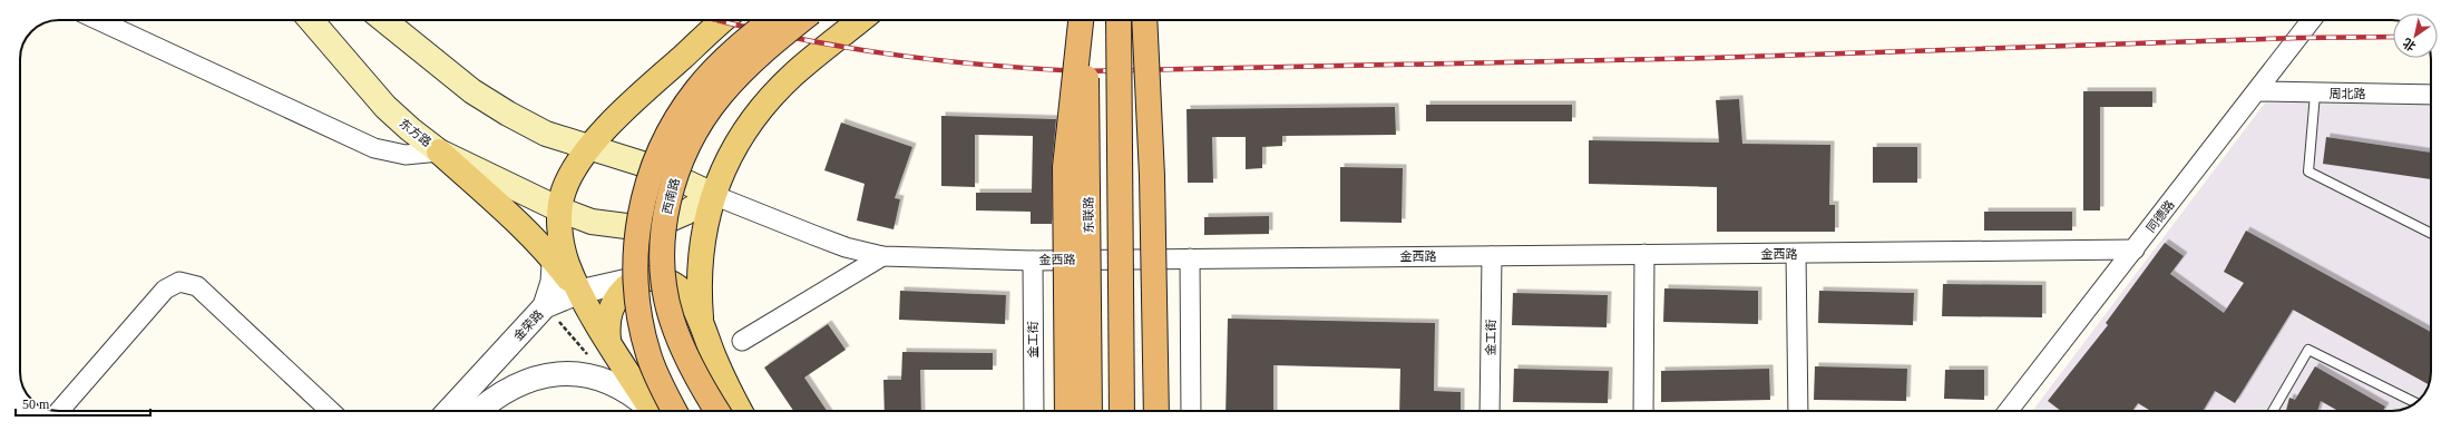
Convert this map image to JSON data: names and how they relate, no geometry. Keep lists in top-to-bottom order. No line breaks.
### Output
{"streets":{"highway":["西南路","东联路"],"main road":["东方路"],"street":["周北路","同德路","金西路","金荣路","金工街"]},"crossings":[["周北路","同德路"],["东方路","金西路"],["同德路","金西路"],["金西路","金工街"]],"scale_bar":"50 m","north":"bottom left"}
